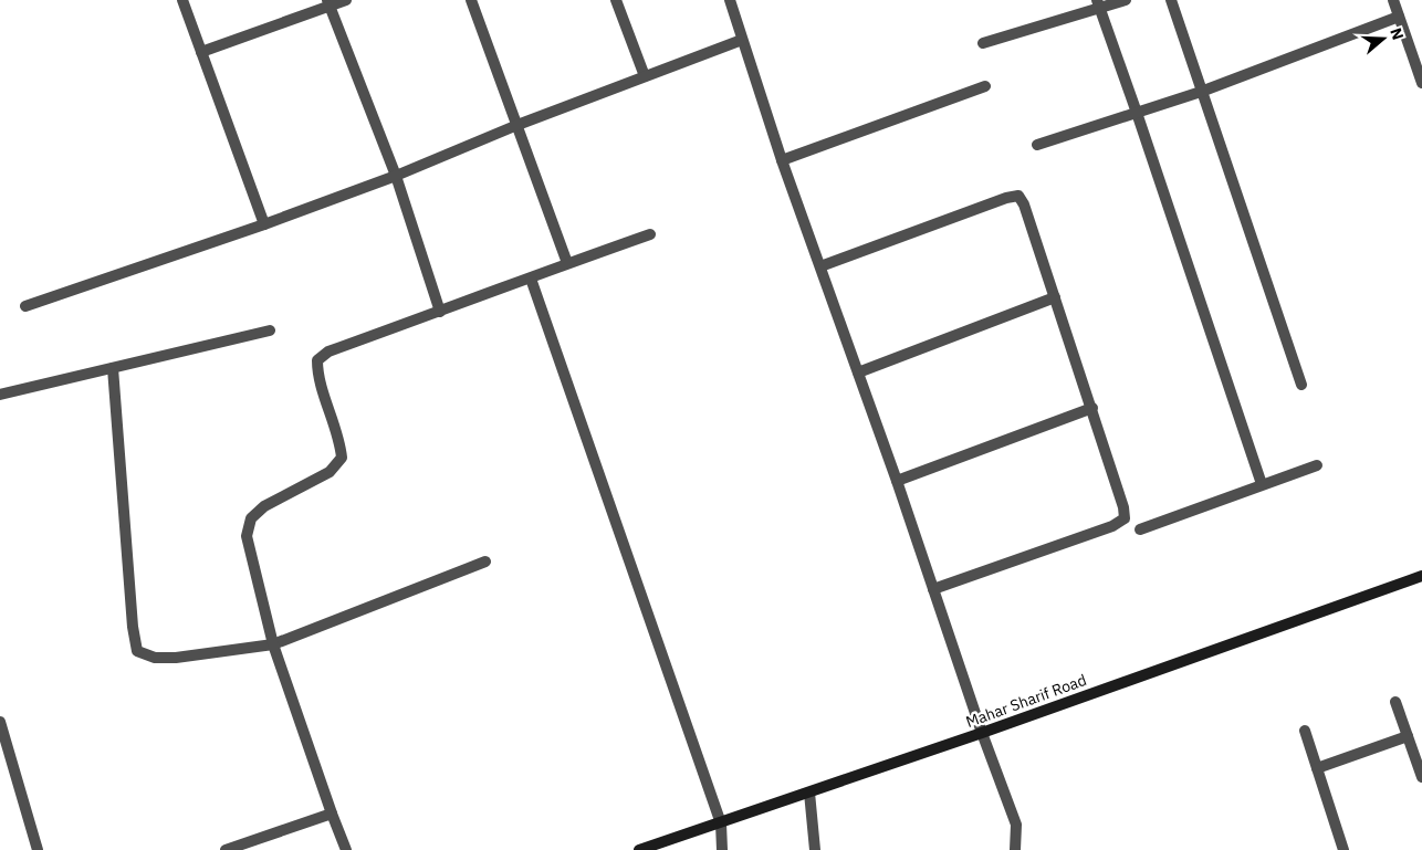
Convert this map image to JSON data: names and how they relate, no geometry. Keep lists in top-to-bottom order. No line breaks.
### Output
{"streets":{"main road":["Mahar Sharif Road"]},"north":"right"}
